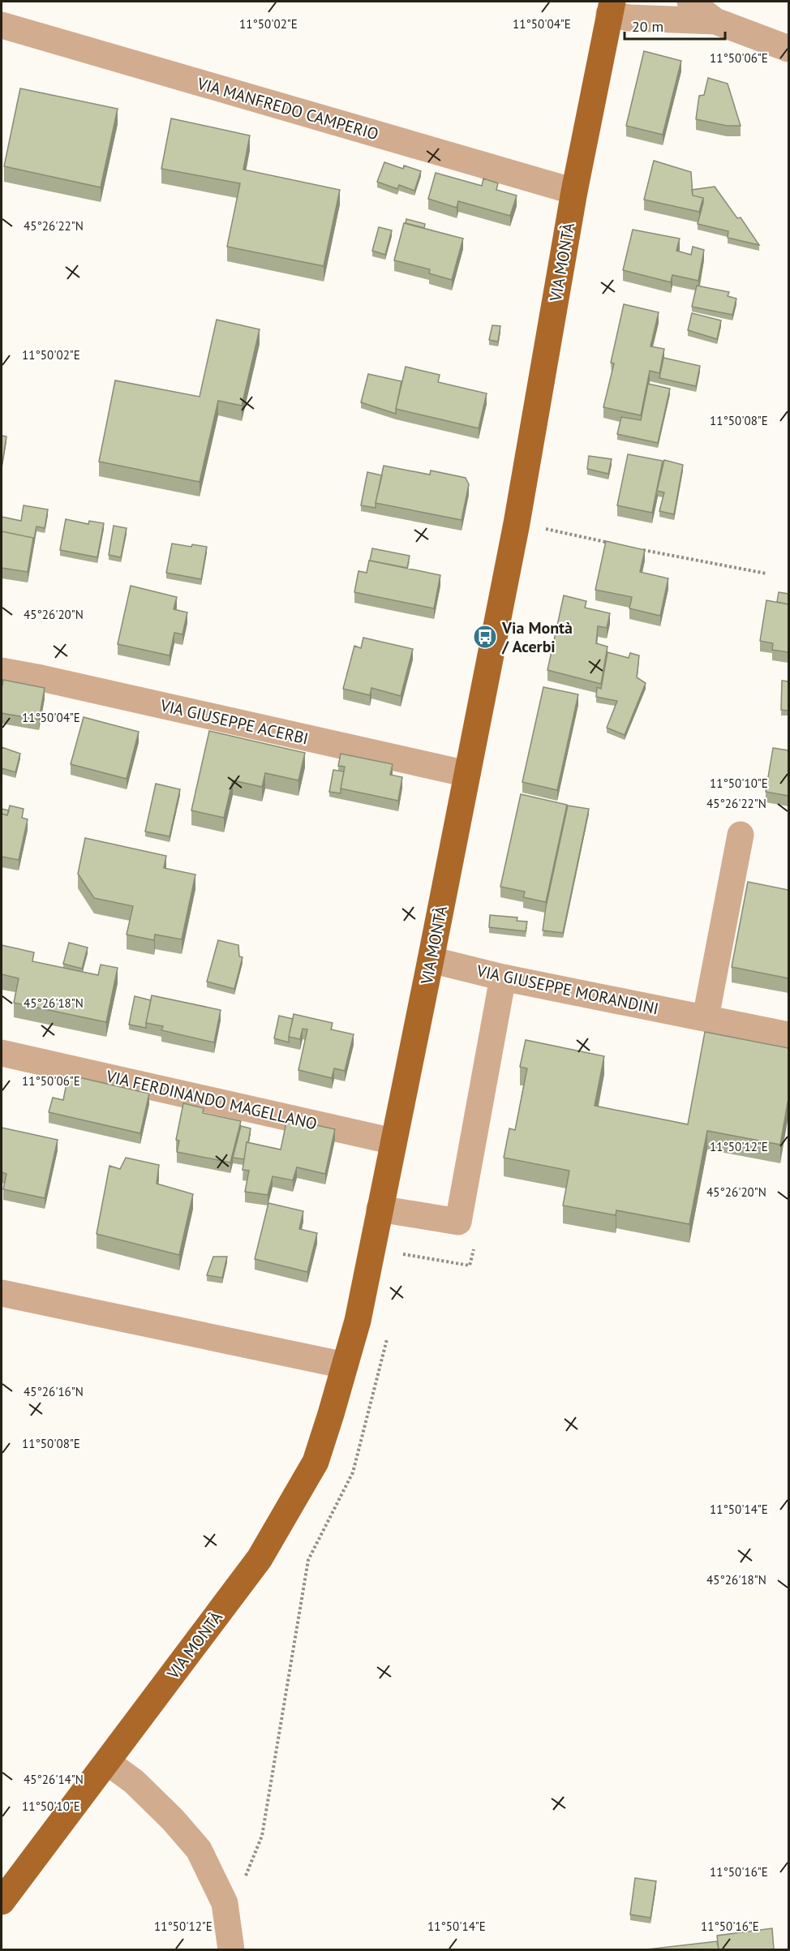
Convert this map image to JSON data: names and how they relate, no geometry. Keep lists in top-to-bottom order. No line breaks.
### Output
{"streets":{"main road":["VIA MONTÀ"],"street":["VIA MANFREDO CAMPERIO","VIA GIUSEPPE ACERBI","VIA GIUSEPPE MORANDINI","VIA FERDINANDO MAGELLANO"]},"crossings":[["VIA MANFREDO CAMPERIO","VIA MONTÀ"],["VIA MONTÀ","VIA GIUSEPPE ACERBI"],["VIA MONTÀ","VIA GIUSEPPE MORANDINI"],["VIA MONTÀ","VIA FERDINANDO MAGELLANO"]],"places":{"bus stop":["Via Montà / Acerbi"]},"scale_bar":"20 m","coordinates":["11°50'02\"E","11°50'04\"E","11°50'06\"E","45°26'22\"N","11°50'08\"E","45°26'20\"N","11°50'10\"E","45°26'18\"N","11°50'12\"E","45°26'16\"N","11°50'14\"E","45°26'14\"N","11°50'16\"E"]}
